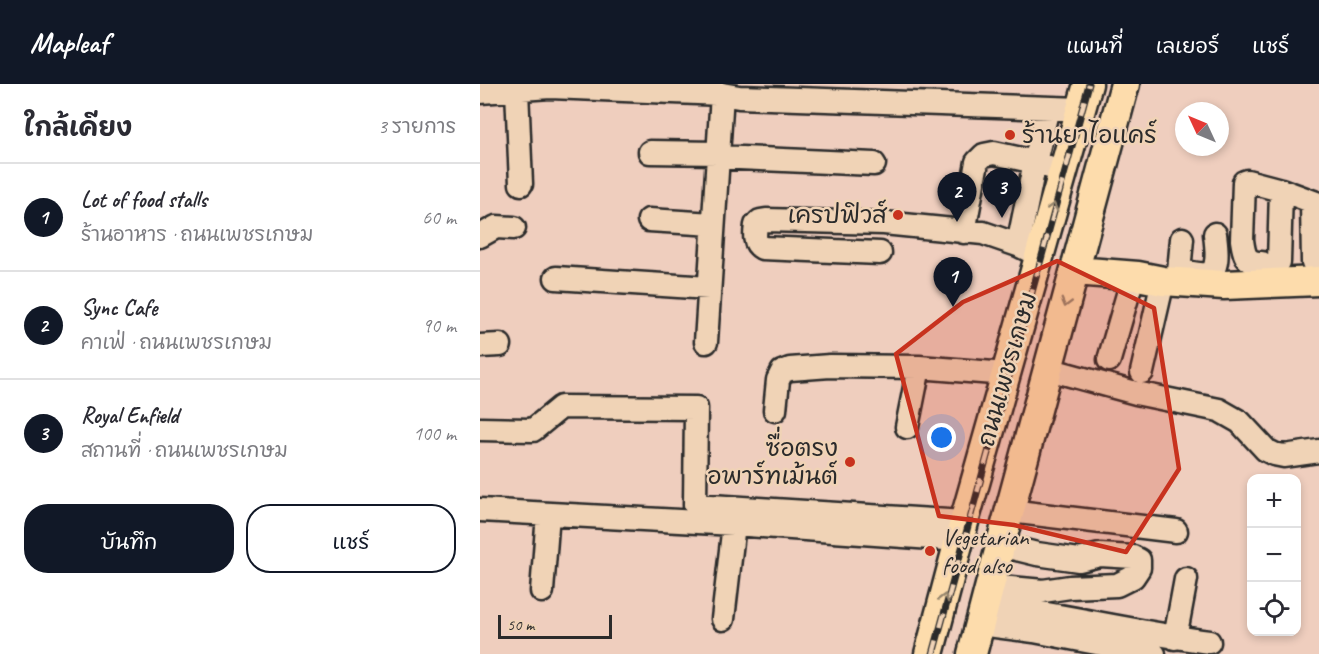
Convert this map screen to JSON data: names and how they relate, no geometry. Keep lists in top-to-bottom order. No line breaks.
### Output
{"streets":{"main road":["ถนนเพชรเกษม"]},"places":["ร้านยาไอแคร์","เครปฟิวส์","ซื่อตรง อพาร์ทเม้นต์","Vegetarian food also"],"scale_bar":"50 m","north":"top left","page":{"header":"Mapleaf","nav":["แผนที่","เลเยอร์","แชร์"],"heading":["ใกล้เคียง","3 รายการ"],"list":[{"mark":"1","name":"Lot of food stalls","note":"ร้านอาหาร · ถนนเพชรเกษม","value":"60 m"},{"mark":"2","name":"Sync Cafe","note":"คาเฟ่ · ถนนเพชรเกษม","value":"90 m"},{"mark":"3","name":"Royal Enfield","note":"สถานที่ · ถนนเพชรเกษม","value":"100 m"}],"pins":["3","2","1"],"map_buttons":["+","−"],"buttons":["บันทึก","แชร์"],"scale":"50 m"}}
